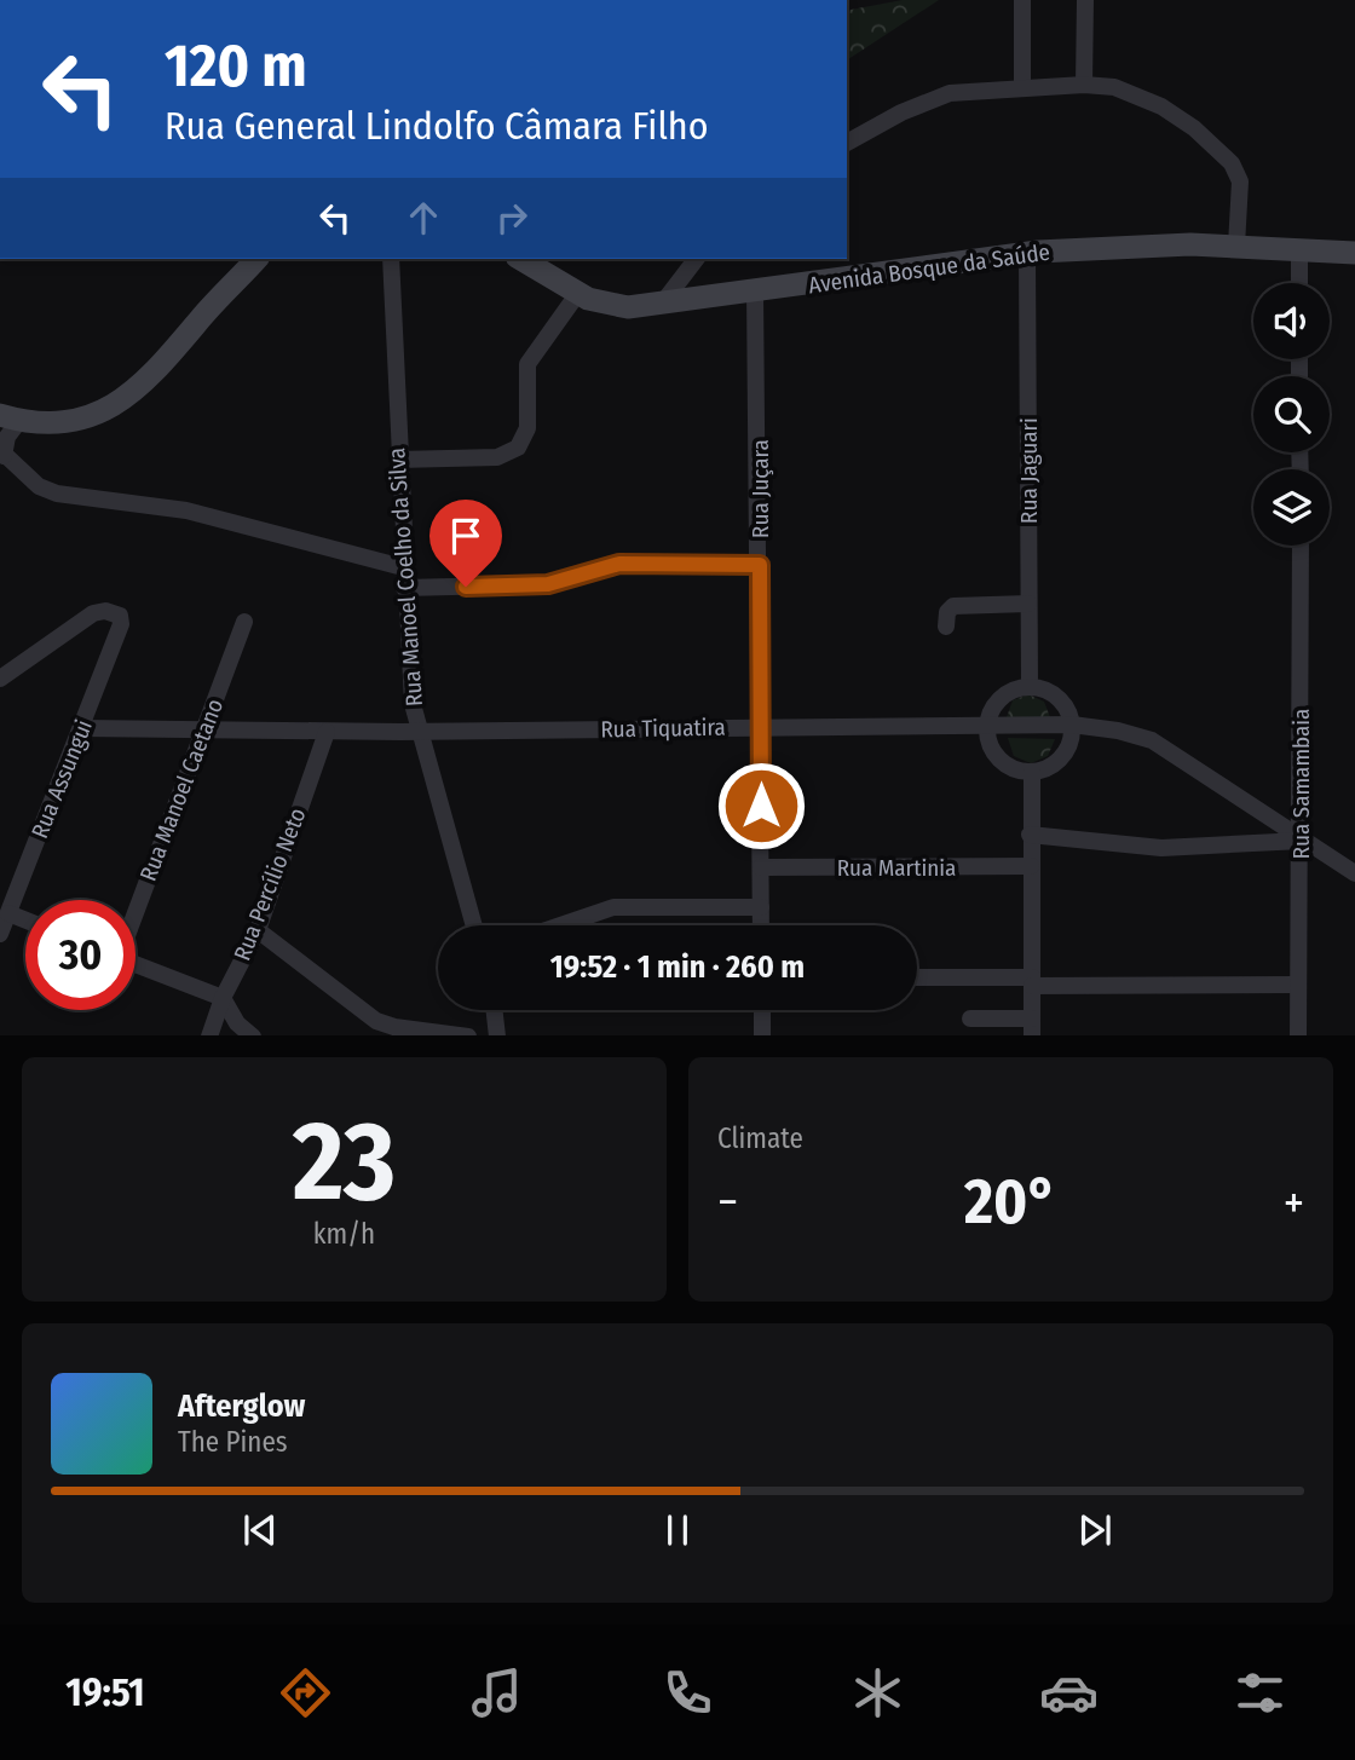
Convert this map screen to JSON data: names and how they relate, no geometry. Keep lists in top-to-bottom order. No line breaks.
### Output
{"streets":{"street":["Avenida Bosque da Saúde","Rua Jaguari","Rua Juçara","Rua Manoel Coelho da Silva","Rua Tiquatira","Rua Assungui","Rua Samambaia","Rua Manoel Caetano","Rua Martinia","Rua Percílio Neto"]},"crossings":[["Avenida Bosque da Saúde","Rua Jaguari"],["Avenida Bosque da Saúde","Rua Juçara"],["Rua Juçara","Rua Tiquatira"],["Rua Juçara","Rua Martinia"],["Rua Manoel Coelho da Silva","Rua Tiquatira"],["Rua Tiquatira","Rua Assungui"],["Rua Tiquatira","Rua Samambaia"],["Rua Tiquatira","Rua Manoel Caetano"],["Rua Tiquatira","Rua Percílio Neto"]],"page":{"turn":["120 m","Rua General Lindolfo Câmara Filho"],"limit":"30","trip":"19:52 · 1 min · 260 m","tile":[["23","km/h"],"Climate"],"heat":["−","20°","+"],"song":["Afterglow","The Pines"],"tabs":"19:51"}}
